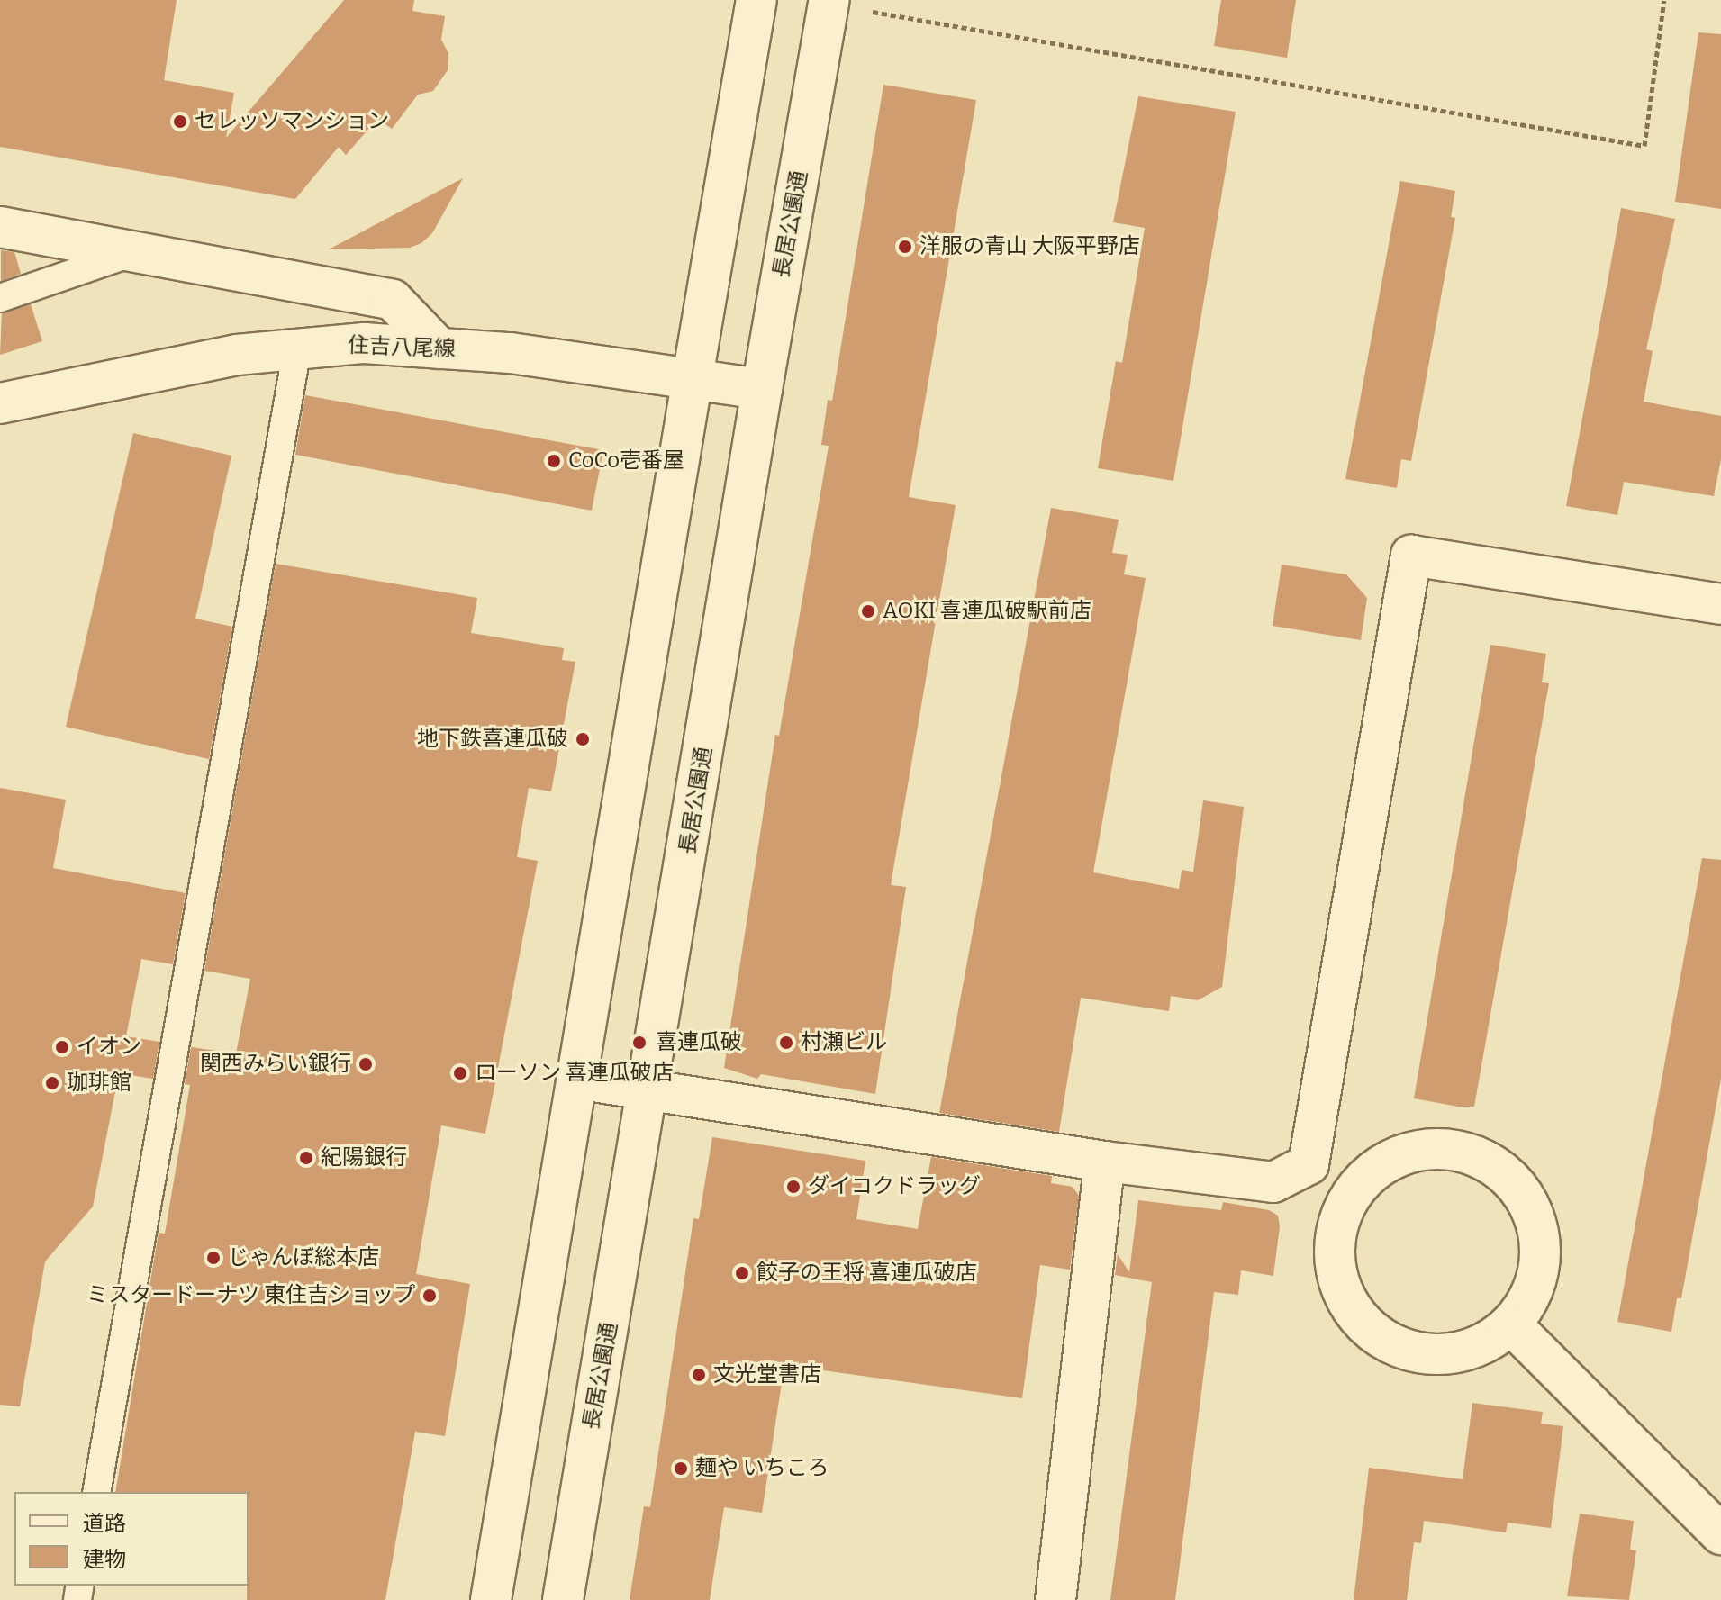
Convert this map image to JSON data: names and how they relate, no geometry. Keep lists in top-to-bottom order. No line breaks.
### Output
{"streets":{"street":["長居公園通","住吉八尾線"]},"crossings":[["長居公園通","住吉八尾線"]],"places":["セレッソマンション","洋服の青山 大阪平野店","CoCo壱番屋","AOKI 喜連瓜破駅前店","地下鉄喜連瓜破","喜連瓜破","村瀬ビル","イオン","関西みらい銀行","ローソン 喜連瓜破店","珈琲館","紀陽銀行","ダイコクドラッグ","じゃんぼ総本店","餃子の王将 喜連瓜破店","ミスタードーナツ 東住吉ショップ","文光堂書店","麺や いちころ"],"legend":["道路","建物"]}
